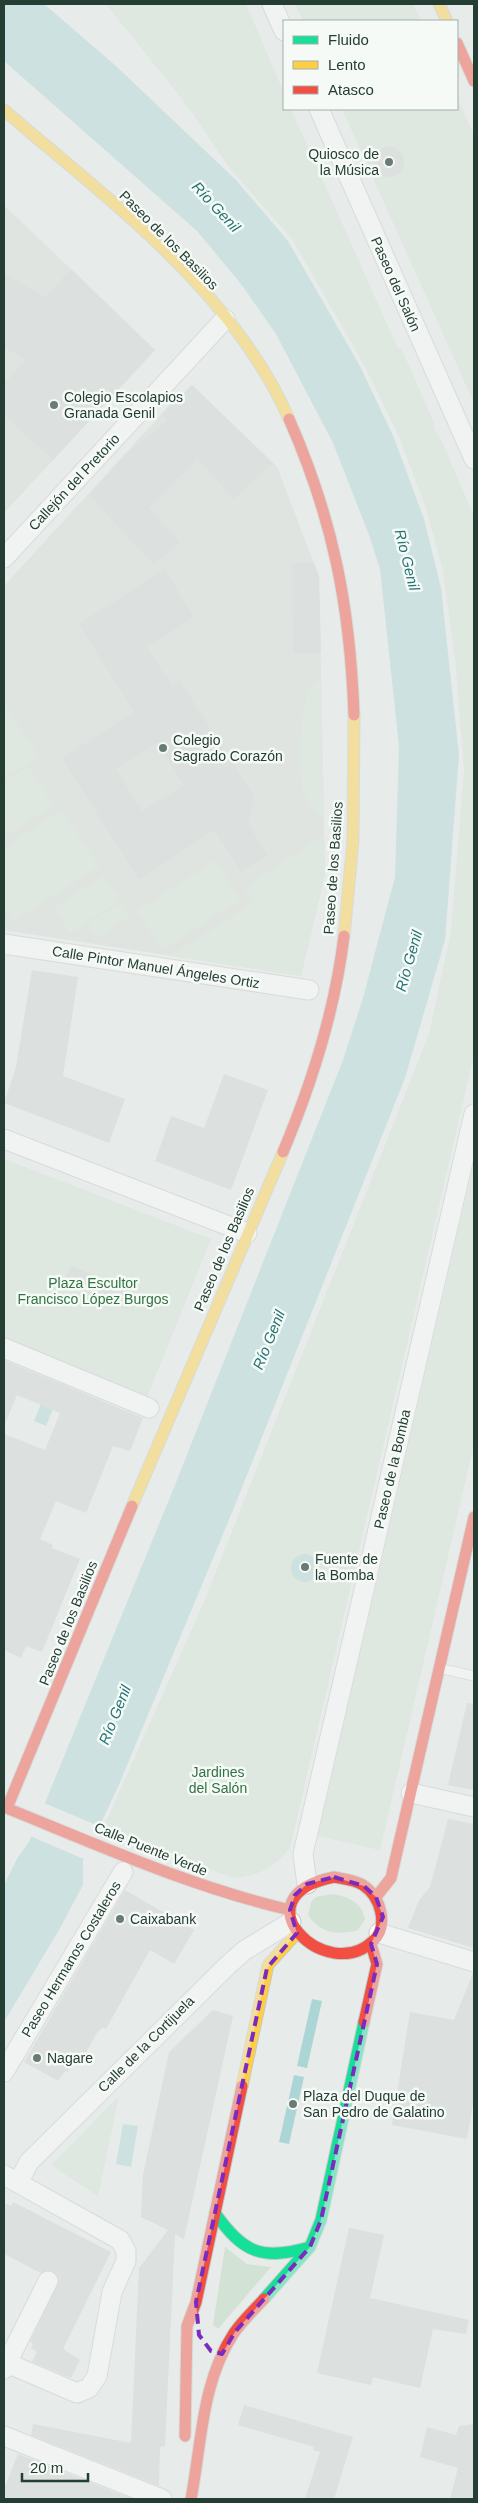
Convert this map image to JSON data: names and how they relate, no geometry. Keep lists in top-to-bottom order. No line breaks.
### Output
{"streets":{"main road":["Paseo de los Basilios","Calle Puente Verde"],"street":["Paseo del Salón","Callejón del Pretorio","Calle Pintor Manuel Ángeles Ortiz","Paseo de la Bomba","Paseo Hermanos Costaleros","Calle de la Cortijuela"]},"crossings":[["Paseo de los Basilios","Callejón del Pretorio"],["Paseo de los Basilios","Calle Puente Verde"],["Paseo de la Bomba","Calle Puente Verde"],["Paseo de la Bomba","Calle de la Cortijuela"],["Calle Puente Verde","Calle de la Cortijuela"]],"water":["Río Genil"],"parks":["Plaza Escultor Francisco López Burgos","Jardines del Salón"],"places":["Quiosco de la Música","Colegio Escolapios Granada Genil","Colegio Sagrado Corazón","Fuente de la Bomba","Caixabank","Nagare","Plaza del Duque de San Pedro de Galatino"],"legend":["Fluido","Lento","Atasco"],"scale_bar":"20 m"}
